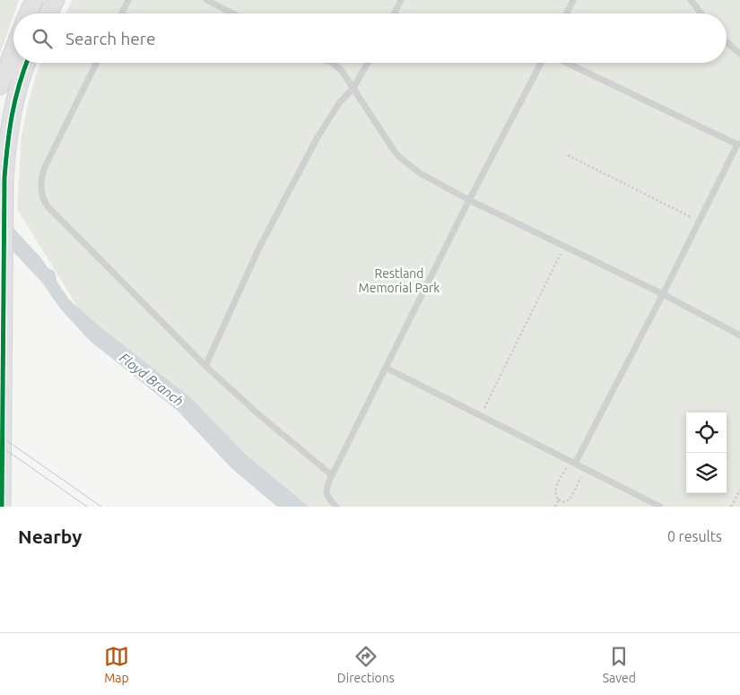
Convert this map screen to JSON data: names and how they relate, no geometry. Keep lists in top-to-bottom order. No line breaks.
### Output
{"water":["Floyd Branch"],"parks":["Restland Memorial Park"],"page":{"search":"Search here","heading":["Nearby","0 results"],"nav":["Map","Directions","Saved"]}}
